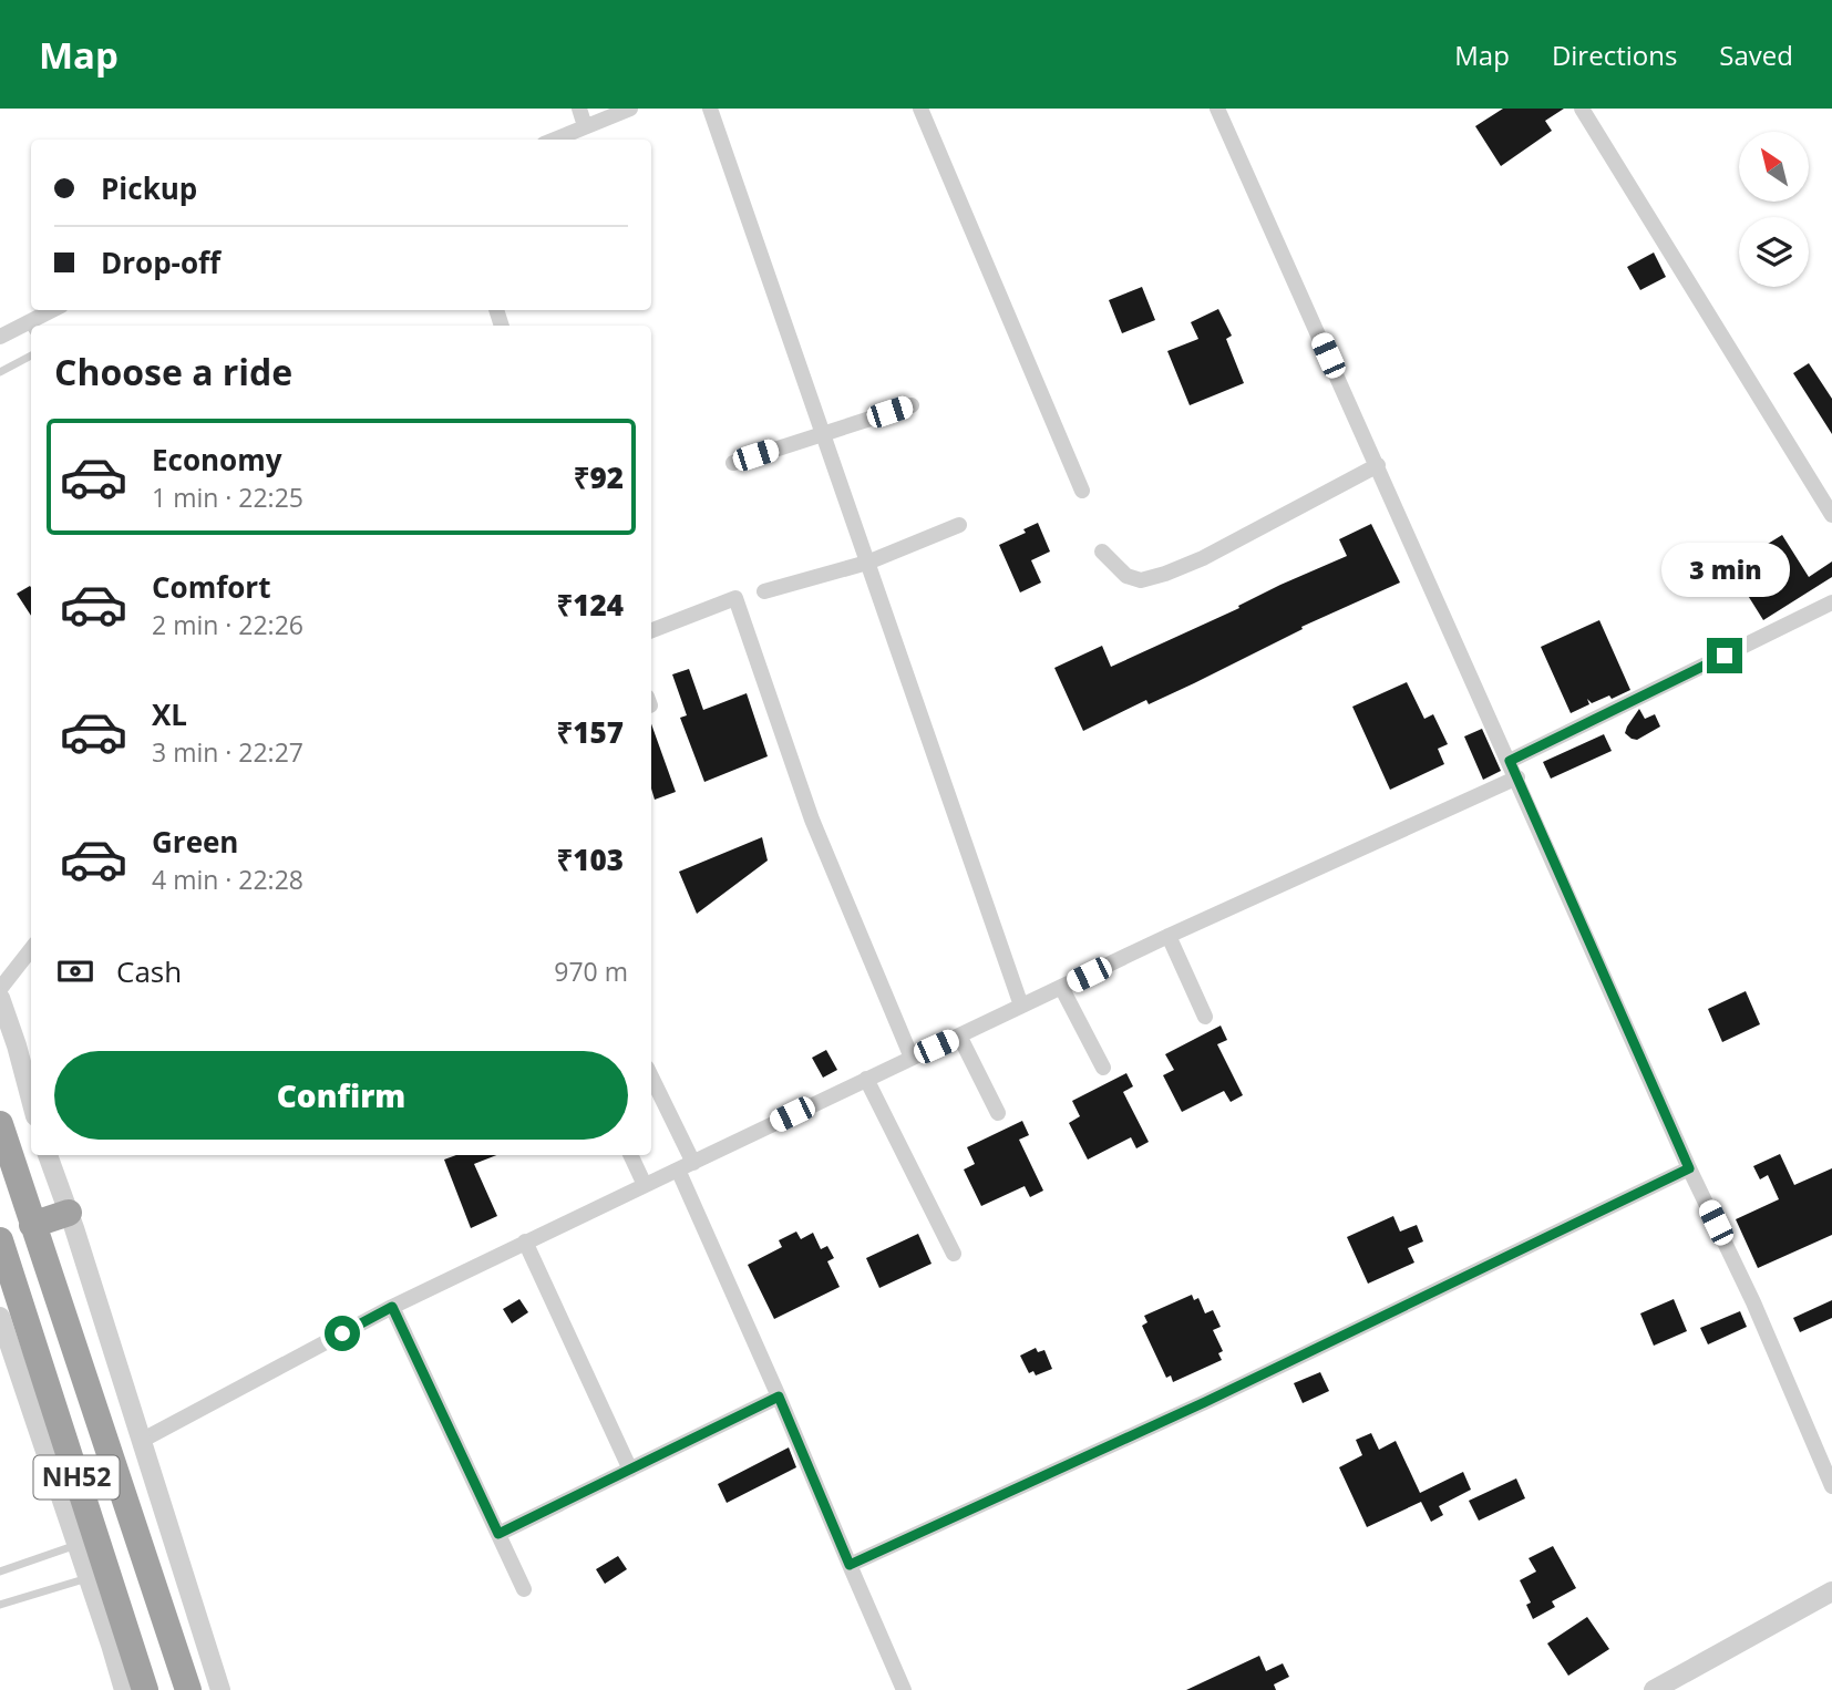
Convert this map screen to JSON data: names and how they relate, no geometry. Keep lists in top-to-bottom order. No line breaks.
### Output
{"streets":{"highway":["NH52"]},"north":"top left","page":{"header":"Map","nav":["Map","Directions","Saved"],"banner":["Pickup","Drop-off"],"heading":"Choose a ride","list":[{"name":"Economy","note":"1 min · 22:25","value":"₹92"},{"name":"Comfort","note":"2 min · 22:26","value":"₹124"},{"name":"XL","note":"3 min · 22:27","value":"₹157"},{"name":"Green","note":"4 min · 22:28","value":"₹103"}],"bubble":"3 min","pay":["Cash","970 m"],"buttons":"Confirm"}}
